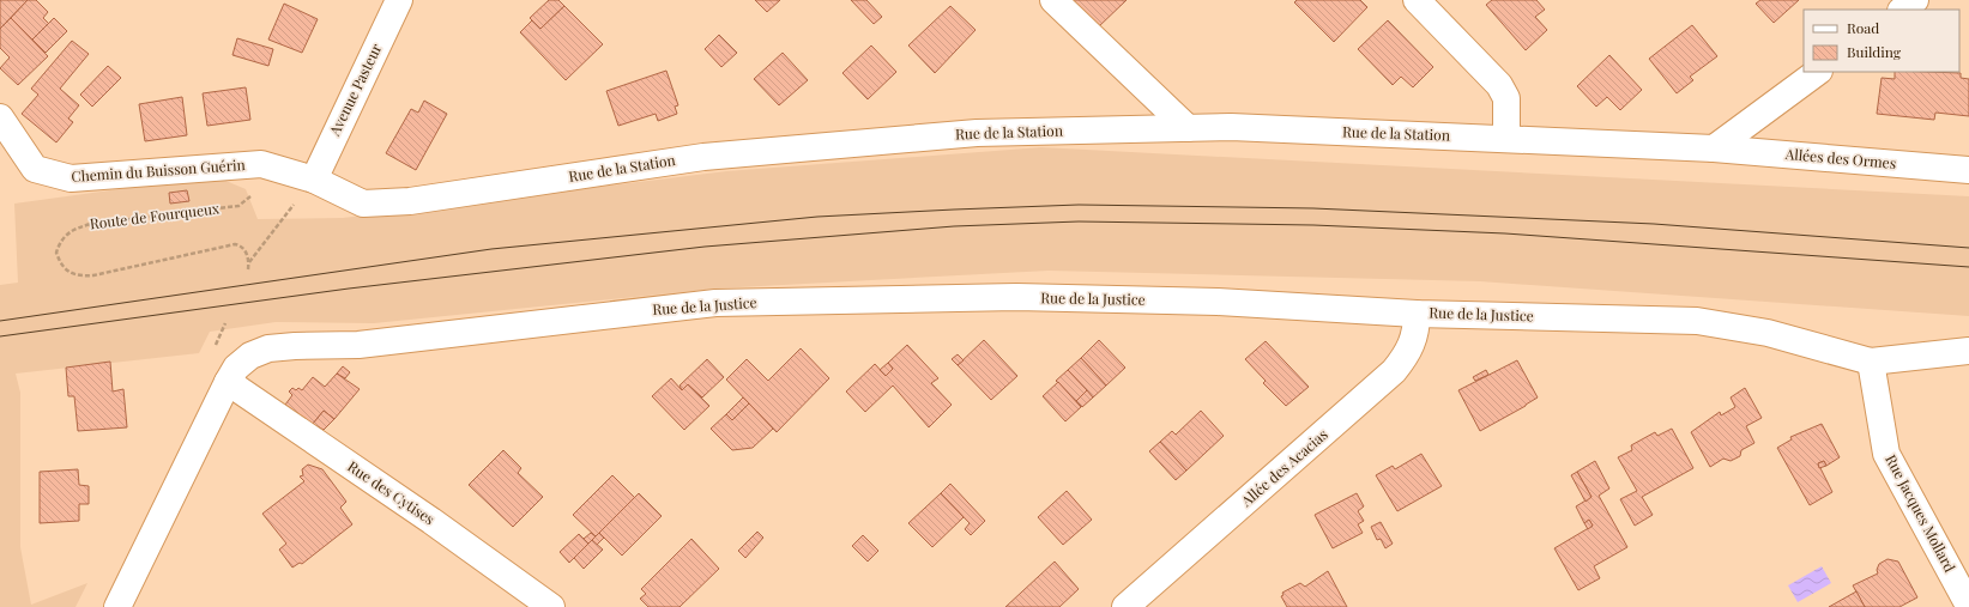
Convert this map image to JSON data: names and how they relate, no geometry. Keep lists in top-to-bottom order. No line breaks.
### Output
{"streets":{"street":["Avenue Pasteur","Rue de la Station","Allées des Ormes","Chemin du Buisson Guérin","Rue de la Justice","Allée des Acacias","Rue des Cytises","Rue Jacques Mollard"],"path":["Route de Fourqueux"]},"crossings":[["Avenue Pasteur","Rue de la Station"],["Avenue Pasteur","Chemin du Buisson Guérin"],["Rue de la Station","Allées des Ormes"],["Rue de la Station","Chemin du Buisson Guérin"],["Rue de la Justice","Allée des Acacias"],["Rue de la Justice","Rue des Cytises"],["Rue de la Justice","Rue Jacques Mollard"]],"legend":["Road","Building"]}
